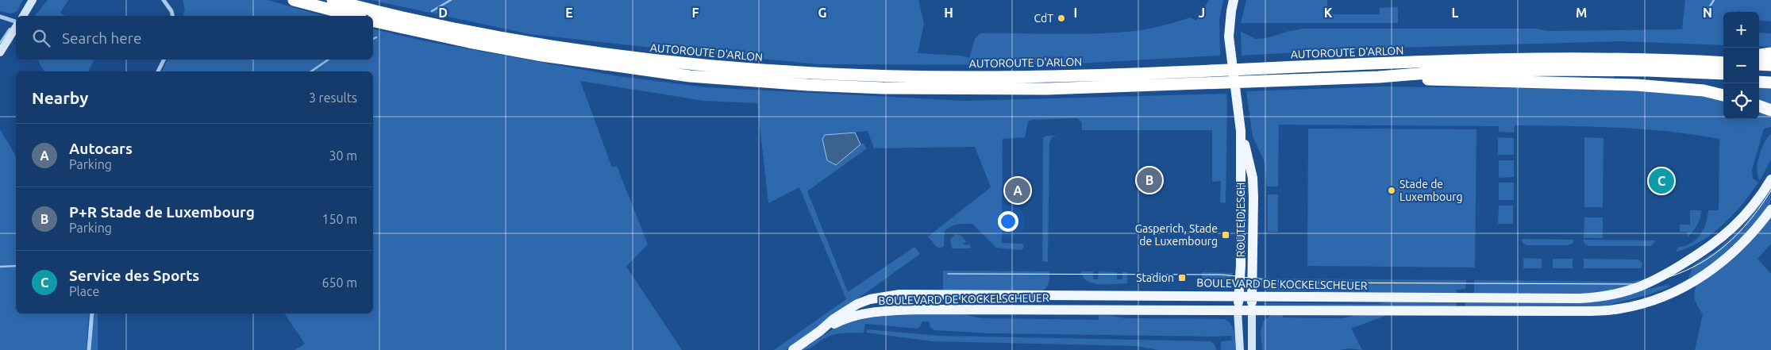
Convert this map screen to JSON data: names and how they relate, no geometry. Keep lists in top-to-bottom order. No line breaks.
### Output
{"streets":{"highway":["AUTOROUTE D'ARLON"],"main road":["ROUTE D'ESCH","BOULEVARD DE KOCKELSCHEUER"]},"crossings":[["ROUTE D'ESCH","BOULEVARD DE KOCKELSCHEUER"]],"places":{"other":["CdT","Stade de Luxembourg"],"transit":["Gasperich, Stade de Luxembourg","Stadion"]},"page":{"map_buttons":["+","−"],"search":"Search here","heading":["Nearby","3 results"],"list":[{"mark":"A","name":"Autocars","note":"Parking","value":"30 m"},{"mark":"B","name":"P+R Stade de Luxembourg","note":"Parking","value":"150 m"},{"mark":"C","name":"Service des Sports","note":"Place","value":"650 m"}],"pins":["B","C","A"]},"grid":{"columns":["D","E","F","G","H","I","J","K","L","M","N"]}}
